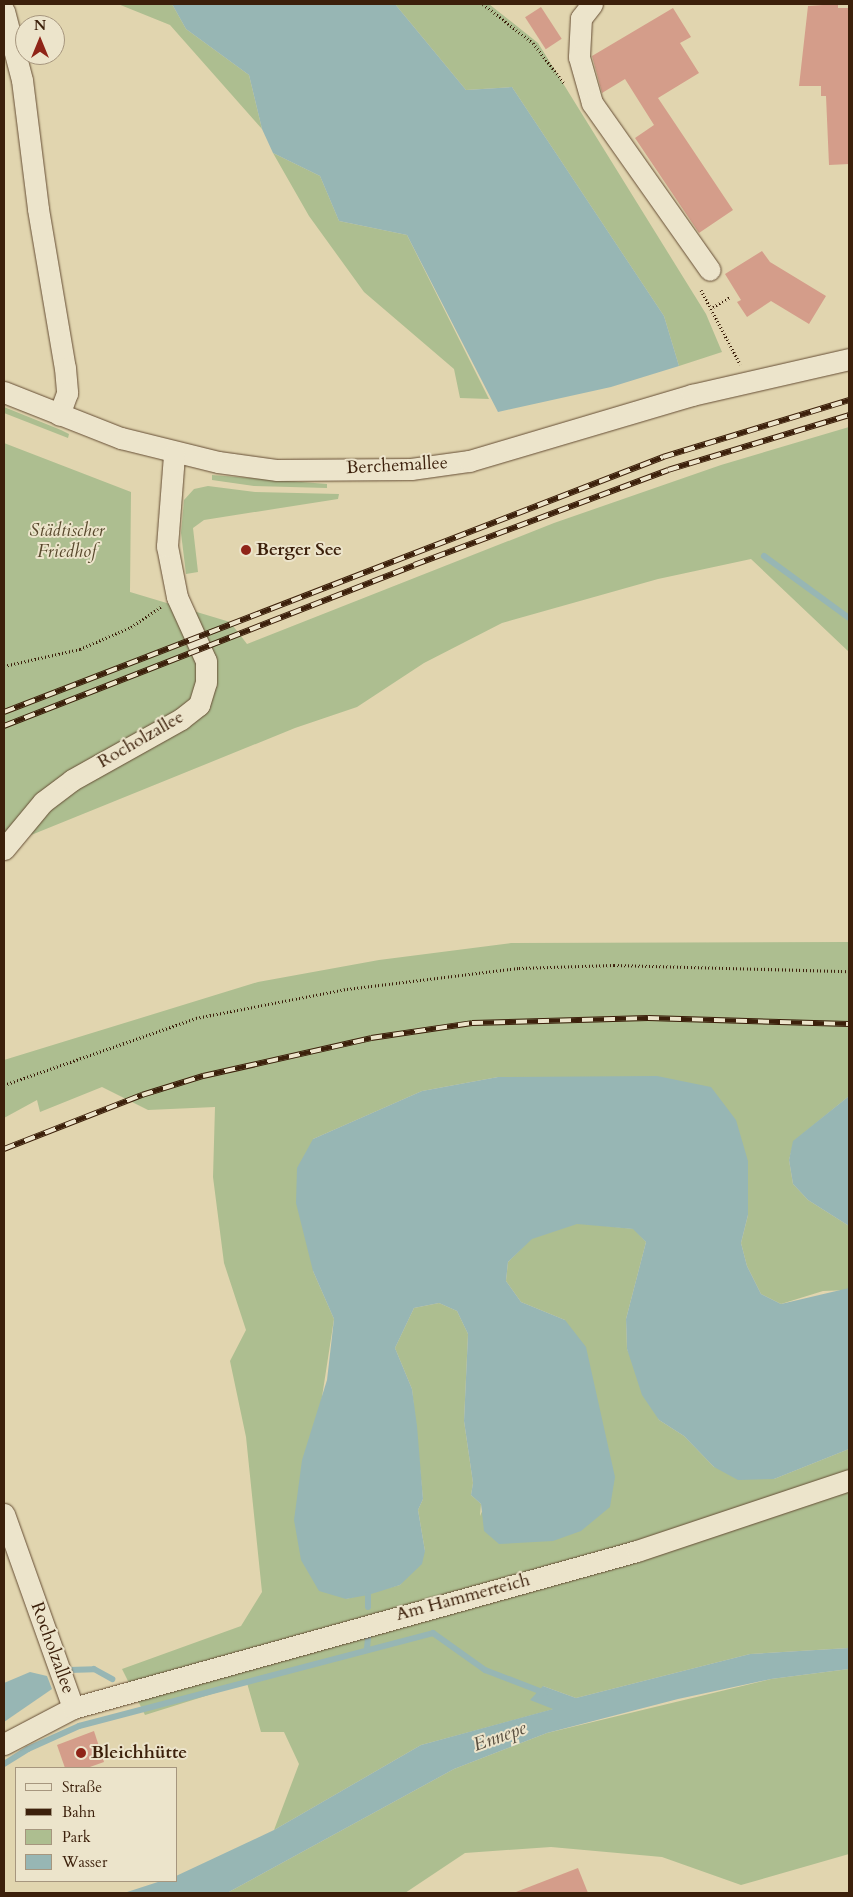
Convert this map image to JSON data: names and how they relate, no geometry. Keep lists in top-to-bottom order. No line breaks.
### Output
{"streets":{"street":["Berchemallee","Rocholzallee","Am Hammerteich"]},"crossings":[["Berchemallee","Rocholzallee"],["Rocholzallee","Am Hammerteich"]],"water":["Ennepe"],"parks":["Städtischer Friedhof"],"places":["Berger See","Bleichhütte"],"legend":["Straße","Bahn","Park","Wasser"],"north":"top"}
